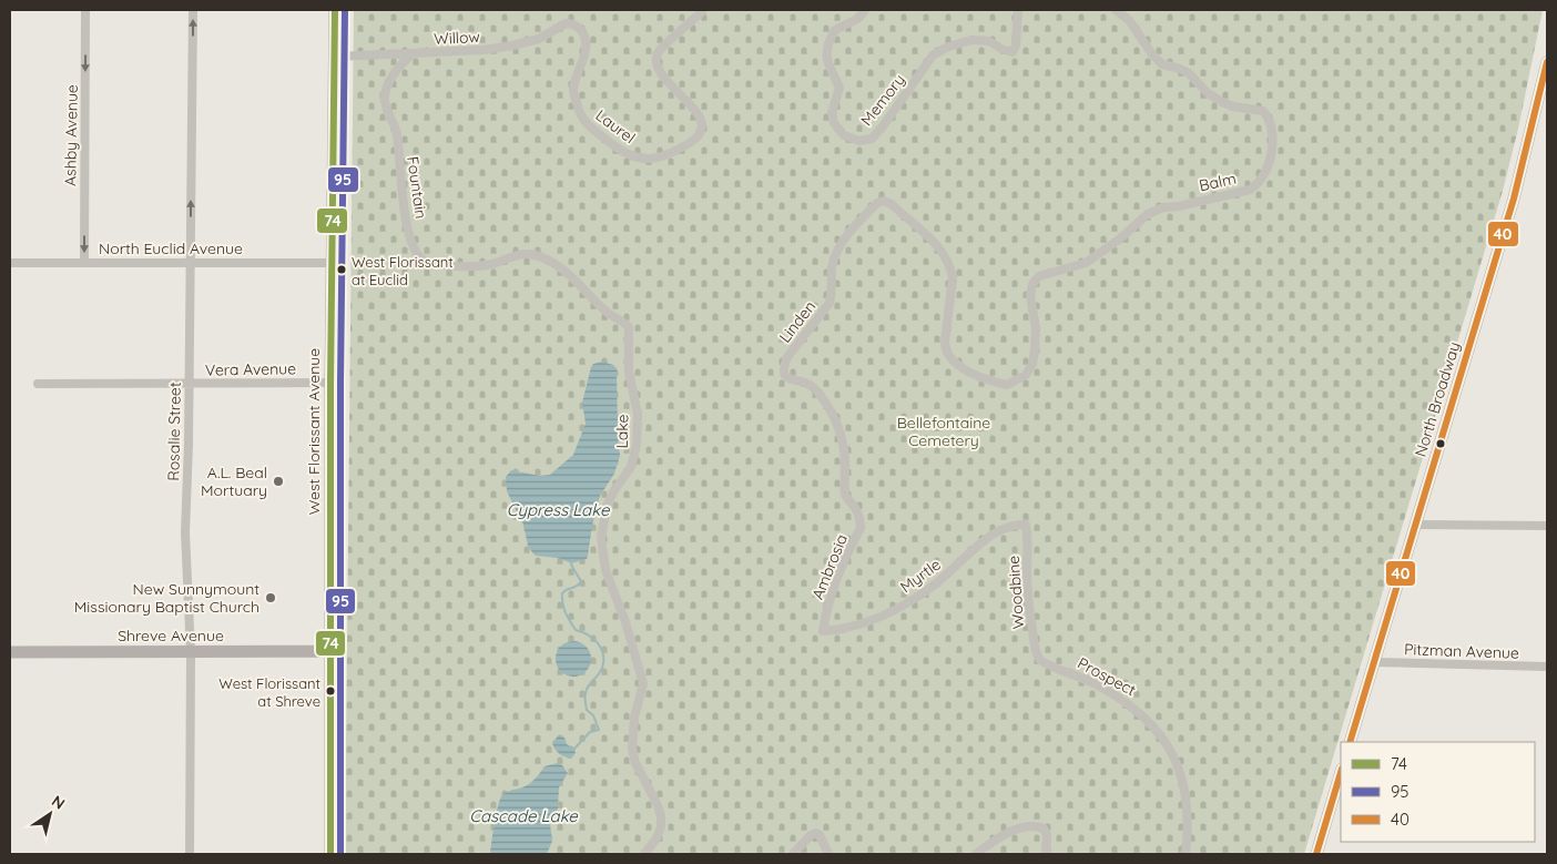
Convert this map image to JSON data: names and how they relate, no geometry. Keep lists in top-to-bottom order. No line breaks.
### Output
{"streets":{"main road":["North Broadway","West Florissant Avenue","Shreve Avenue"],"street":["Willow","Memory","Laurel","Ashby Avenue","Balm","Fountain","North Euclid Avenue","Linden","Vera Avenue","Rosalie Street","Lake","Ambrosia","Myrtle","Woodbine","Pitzman Avenue","Prospect"]},"crossings":[["Willow","Laurel"],["Willow","Fountain"],["Willow","West Florissant Avenue"],["Ashby Avenue","North Euclid Avenue"],["Balm","Linden"],["Fountain","Lake"],["North Euclid Avenue","Rosalie Street"],["North Euclid Avenue","West Florissant Avenue"],["Linden","Ambrosia"],["Vera Avenue","Rosalie Street"],["Vera Avenue","West Florissant Avenue"],["North Broadway","Pitzman Avenue"],["Rosalie Street","Shreve Avenue"],["West Florissant Avenue","Shreve Avenue"],["Ambrosia","Myrtle"],["Myrtle","Woodbine"],["Woodbine","Prospect"]],"one_way":["Ashby Avenue"],"water":["Cypress Lake","Cascade Lake"],"parks":["Bellefontaine Cemetery"],"places":["West Florissant at Euclid","A.L. Beal Mortuary","New Sunnymount Missionary Baptist Church","West Florissant at Shreve"],"lines":["transit line 74","transit line 95","transit line 40"],"legend":["74","95","40"],"north":"top right"}
